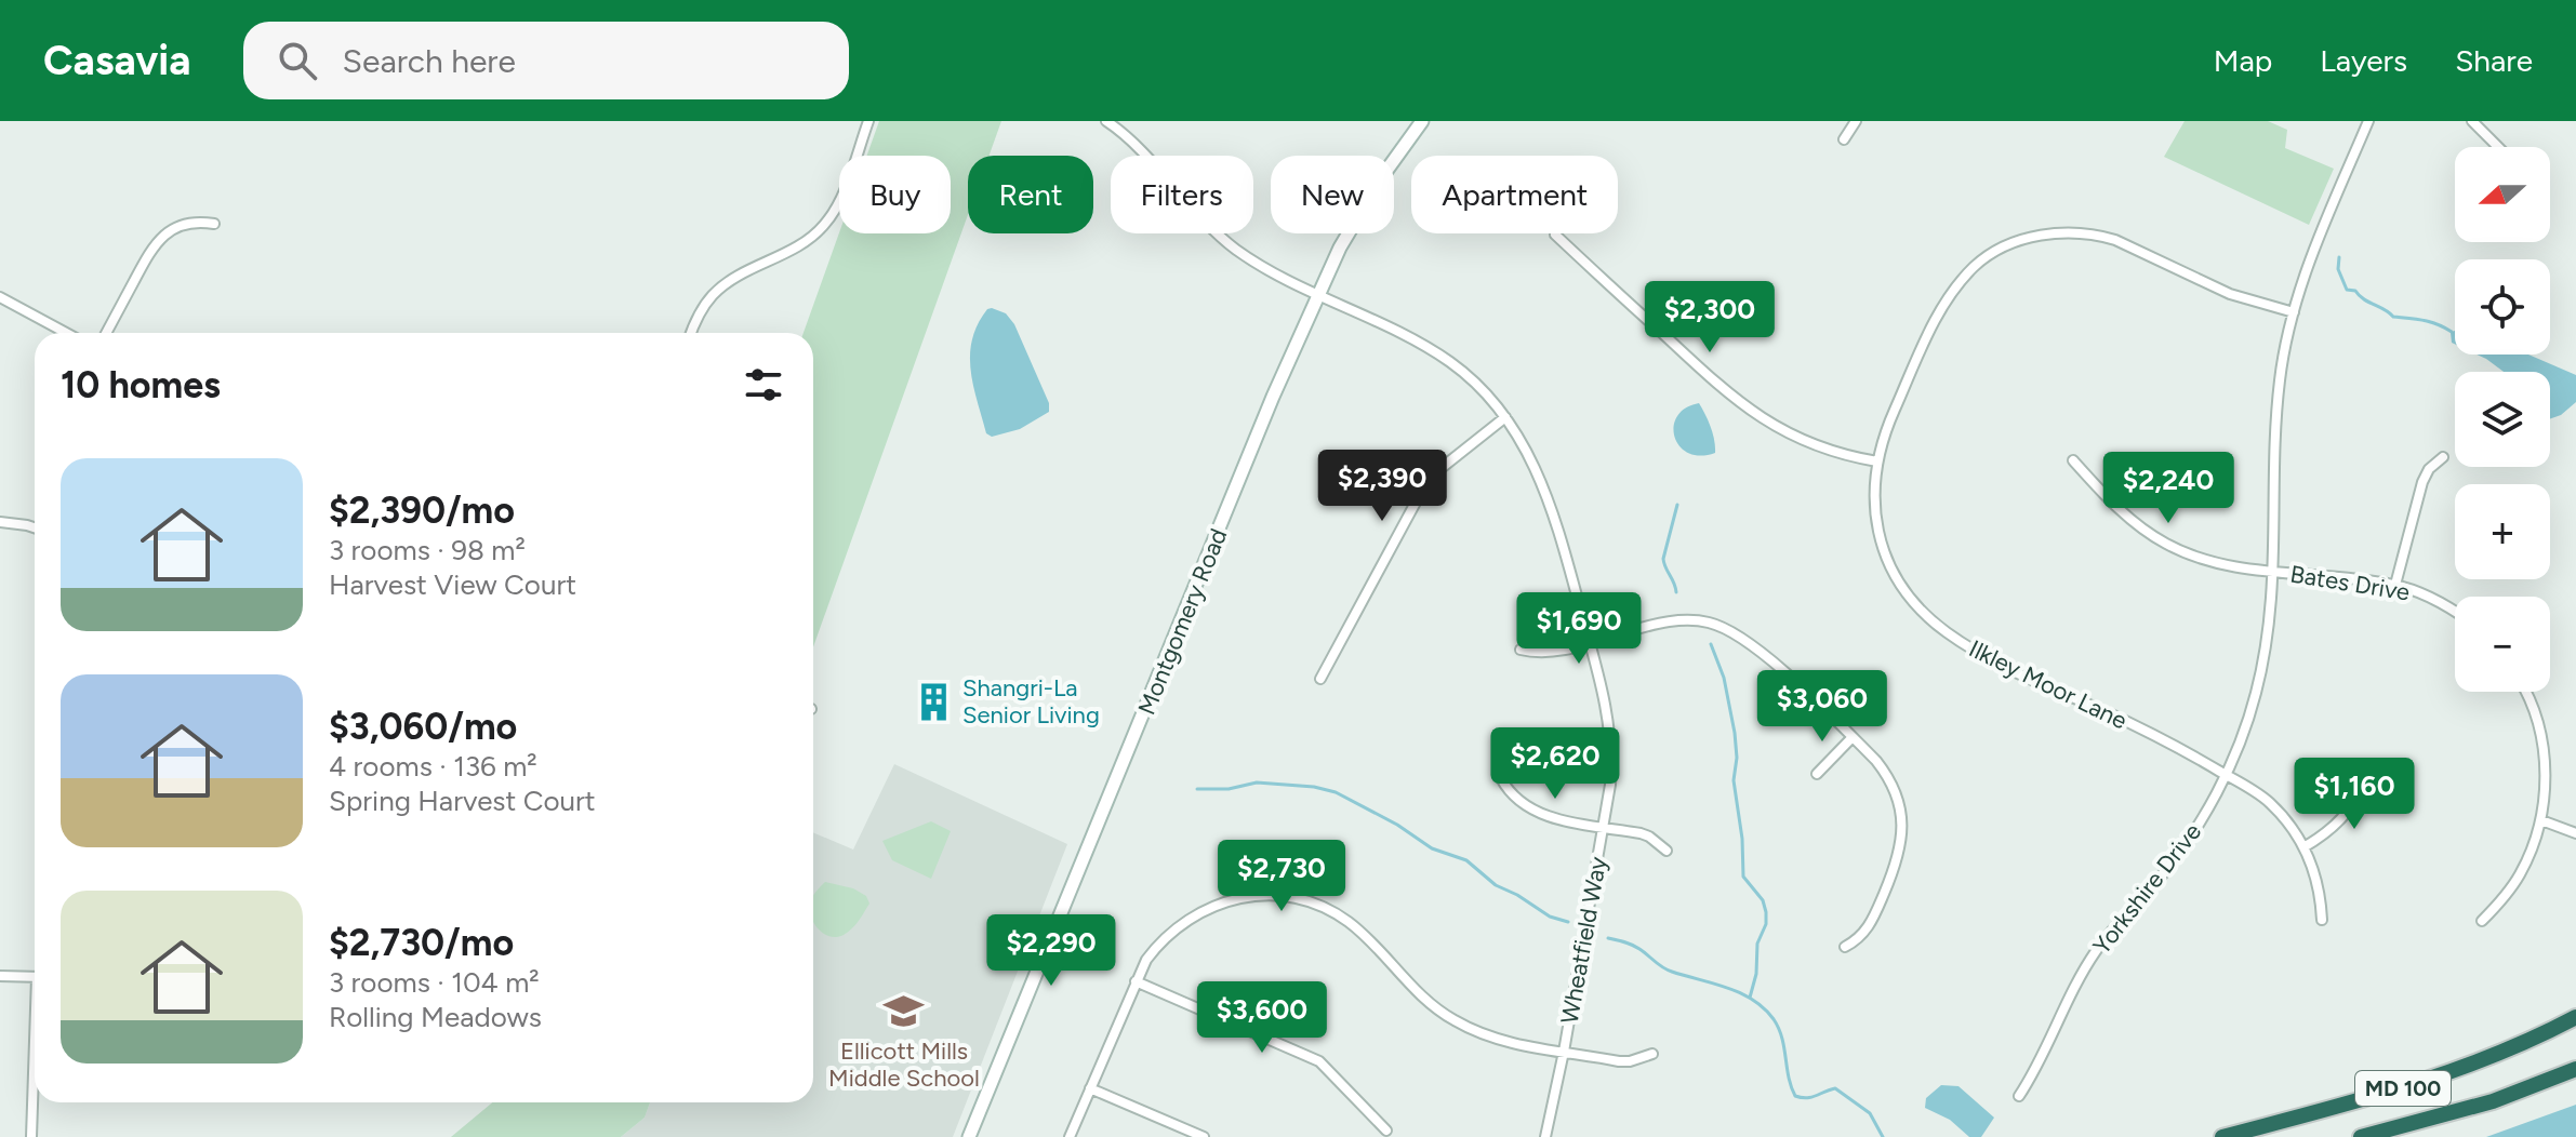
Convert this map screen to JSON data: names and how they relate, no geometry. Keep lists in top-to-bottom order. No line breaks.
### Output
{"streets":{"highway":["MD 100"],"main road":["Montgomery Road"],"street":["Bates Drive","Ilkley Moor Lane","Yorkshire Drive","Wheatfield Way"]},"crossings":[["Bates Drive","Yorkshire Drive"],["Montgomery Road","Wheatfield Way"],["Ilkley Moor Lane","Yorkshire Drive"]],"places":{"building":["Shangri-La Senior Living"],"school or university":["Ellicott Mills Middle School"]},"north":"left","page":{"header":"Casavia","search":"Search here","nav":["Map","Layers","Share"],"map_buttons":["+","−"],"chip":["Buy","Rent","Filters","New","Apartment"],"price":["$2,300","$2,390","$2,240","$1,690","$3,060","$2,620","$1,160","$2,730","$2,290","$3,600"],"heading":"10 homes","list":[{"name":"$2,390/mo","note":"3 rooms · 98 m² · Harvest View Court"},{"name":"$3,060/mo","note":"4 rooms · 136 m² · Spring Harvest Court"},{"name":"$2,730/mo","note":"3 rooms · 104 m² · Rolling Meadows"}]}}
